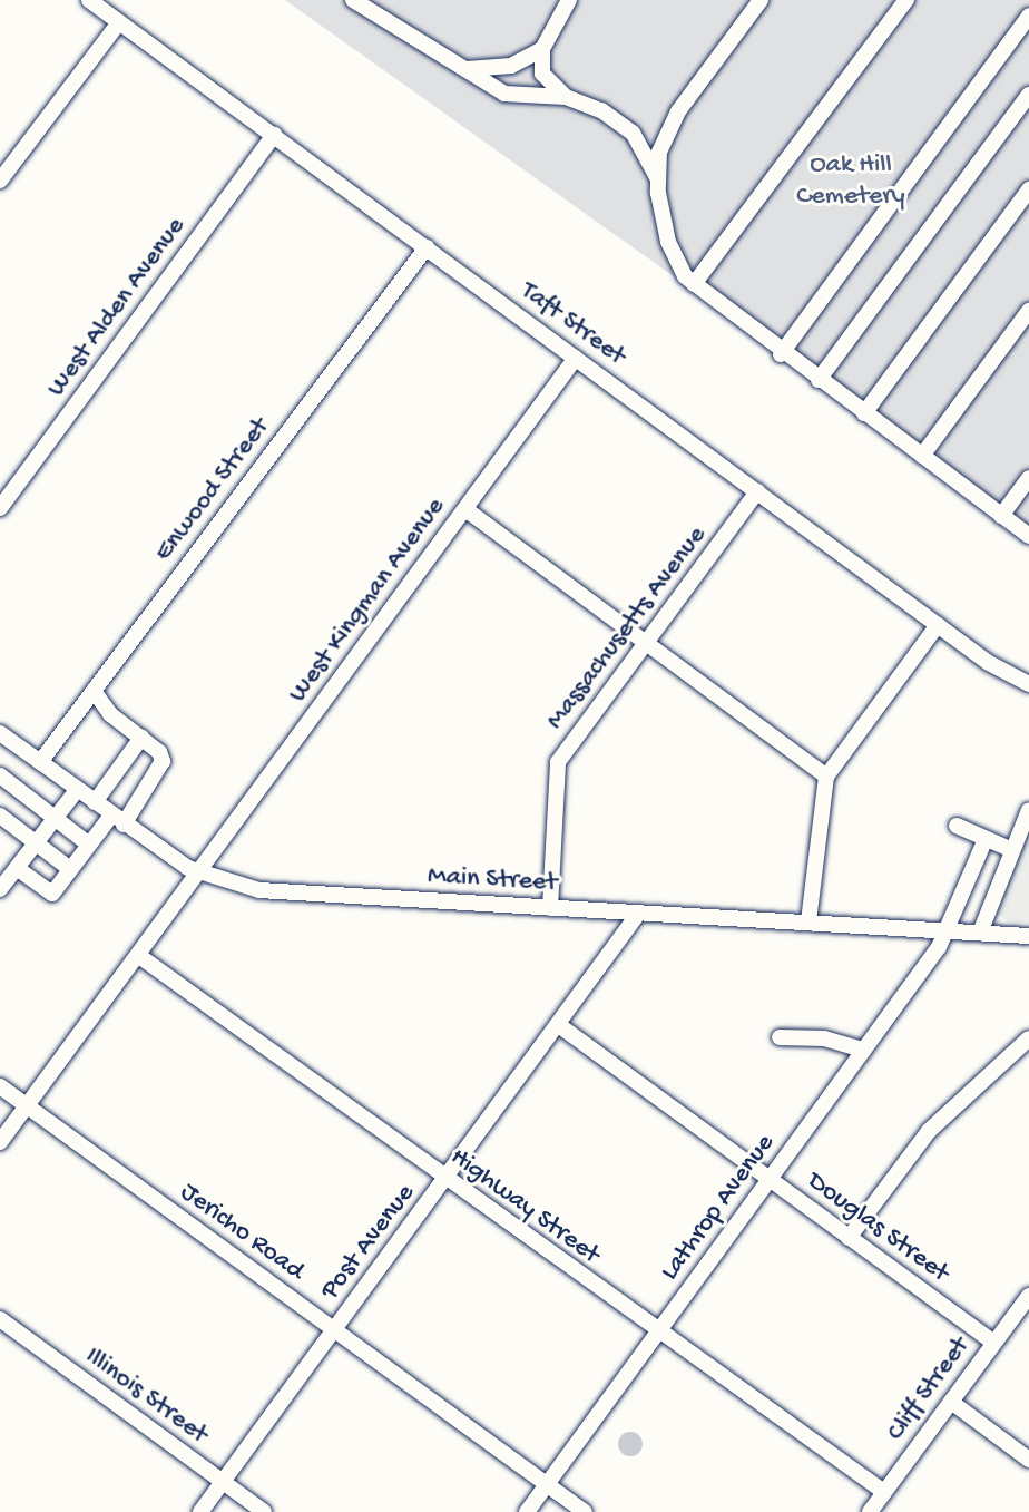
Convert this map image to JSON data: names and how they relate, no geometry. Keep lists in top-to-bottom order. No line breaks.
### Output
{"streets":{"street":["West Alden Avenue","Taft Street","Enwood Street","West Kingman Avenue","Massachusetts Avenue","Main Street","Highway Street","Lathrop Avenue","Douglas Street","Jericho Road","Post Avenue","Cliff Street","Illinois Street"]},"crossings":[["West Alden Avenue","Taft Street"],["Taft Street","Enwood Street"],["Taft Street","West Kingman Avenue"],["Taft Street","Massachusetts Avenue"],["Enwood Street","Main Street"],["West Kingman Avenue","Main Street"],["West Kingman Avenue","Highway Street"],["West Kingman Avenue","Jericho Road"],["Massachusetts Avenue","Main Street"],["Main Street","Lathrop Avenue"],["Main Street","Post Avenue"],["Highway Street","Lathrop Avenue"],["Highway Street","Post Avenue"],["Highway Street","Cliff Street"],["Lathrop Avenue","Douglas Street"],["Lathrop Avenue","Jericho Road"],["Douglas Street","Post Avenue"],["Douglas Street","Cliff Street"],["Jericho Road","Post Avenue"],["Post Avenue","Illinois Street"]],"parks":["Oak Hill Cemetery"]}
